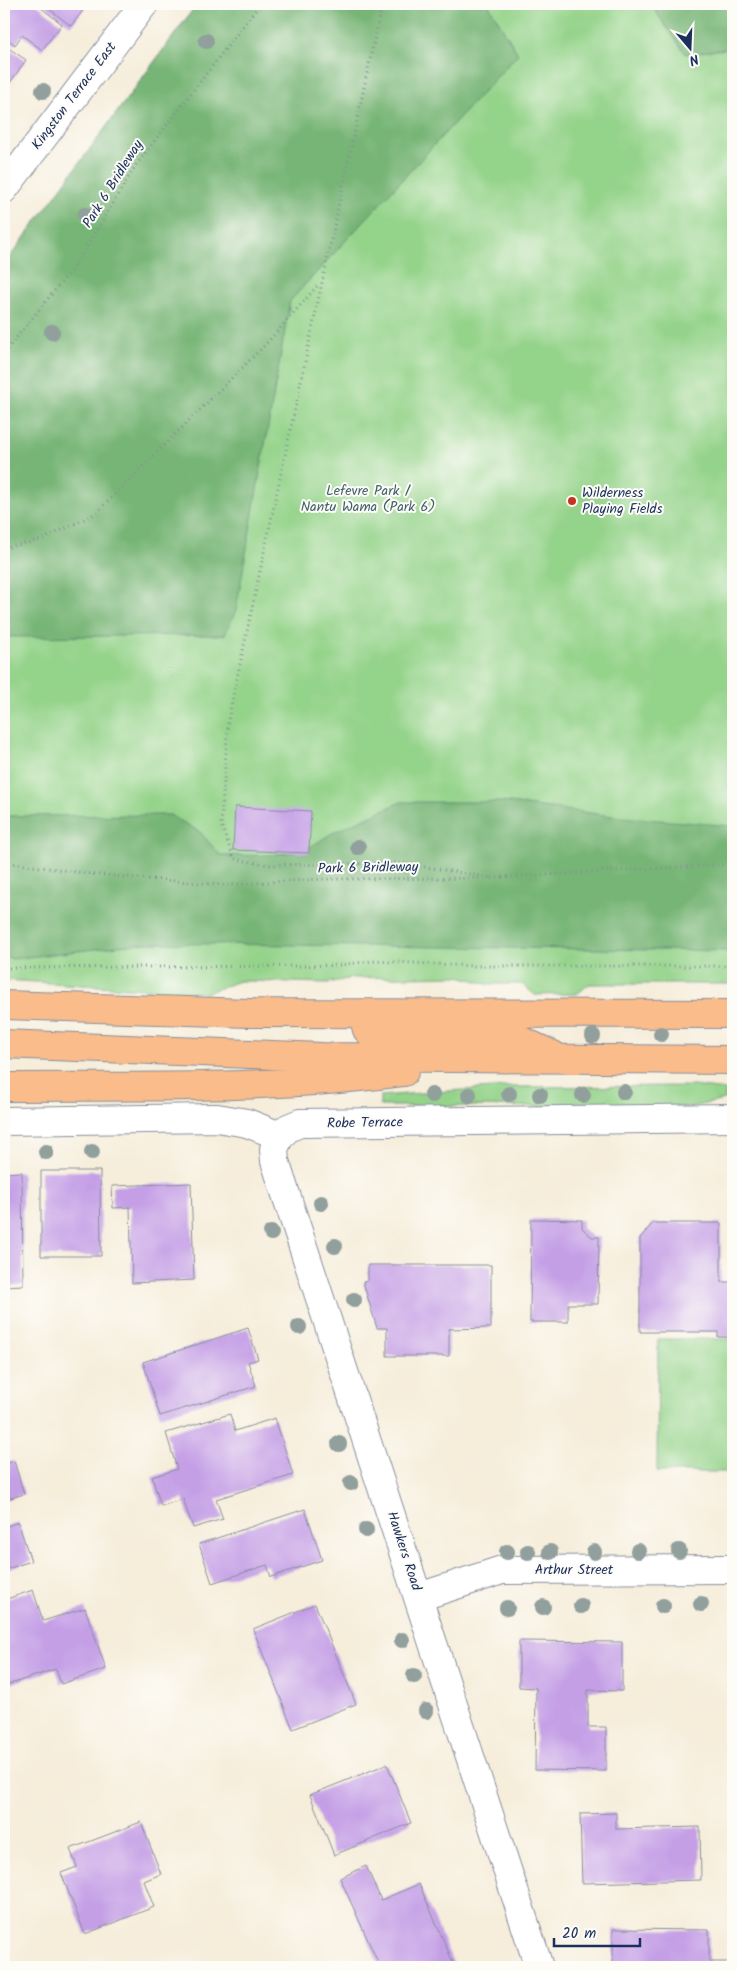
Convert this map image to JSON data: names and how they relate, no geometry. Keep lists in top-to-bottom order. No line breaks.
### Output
{"streets":{"street":["Kingston Terrace East","Robe Terrace","Hawkers Road","Arthur Street"],"path":["Park 6 Bridleway"]},"crossings":[["Robe Terrace","Hawkers Road"],["Hawkers Road","Arthur Street"]],"parks":["Lefevre Park / Nantu Wama (Park 6)"],"places":["Wilderness Playing Fields"],"scale_bar":"20 m","north":"bottom"}
